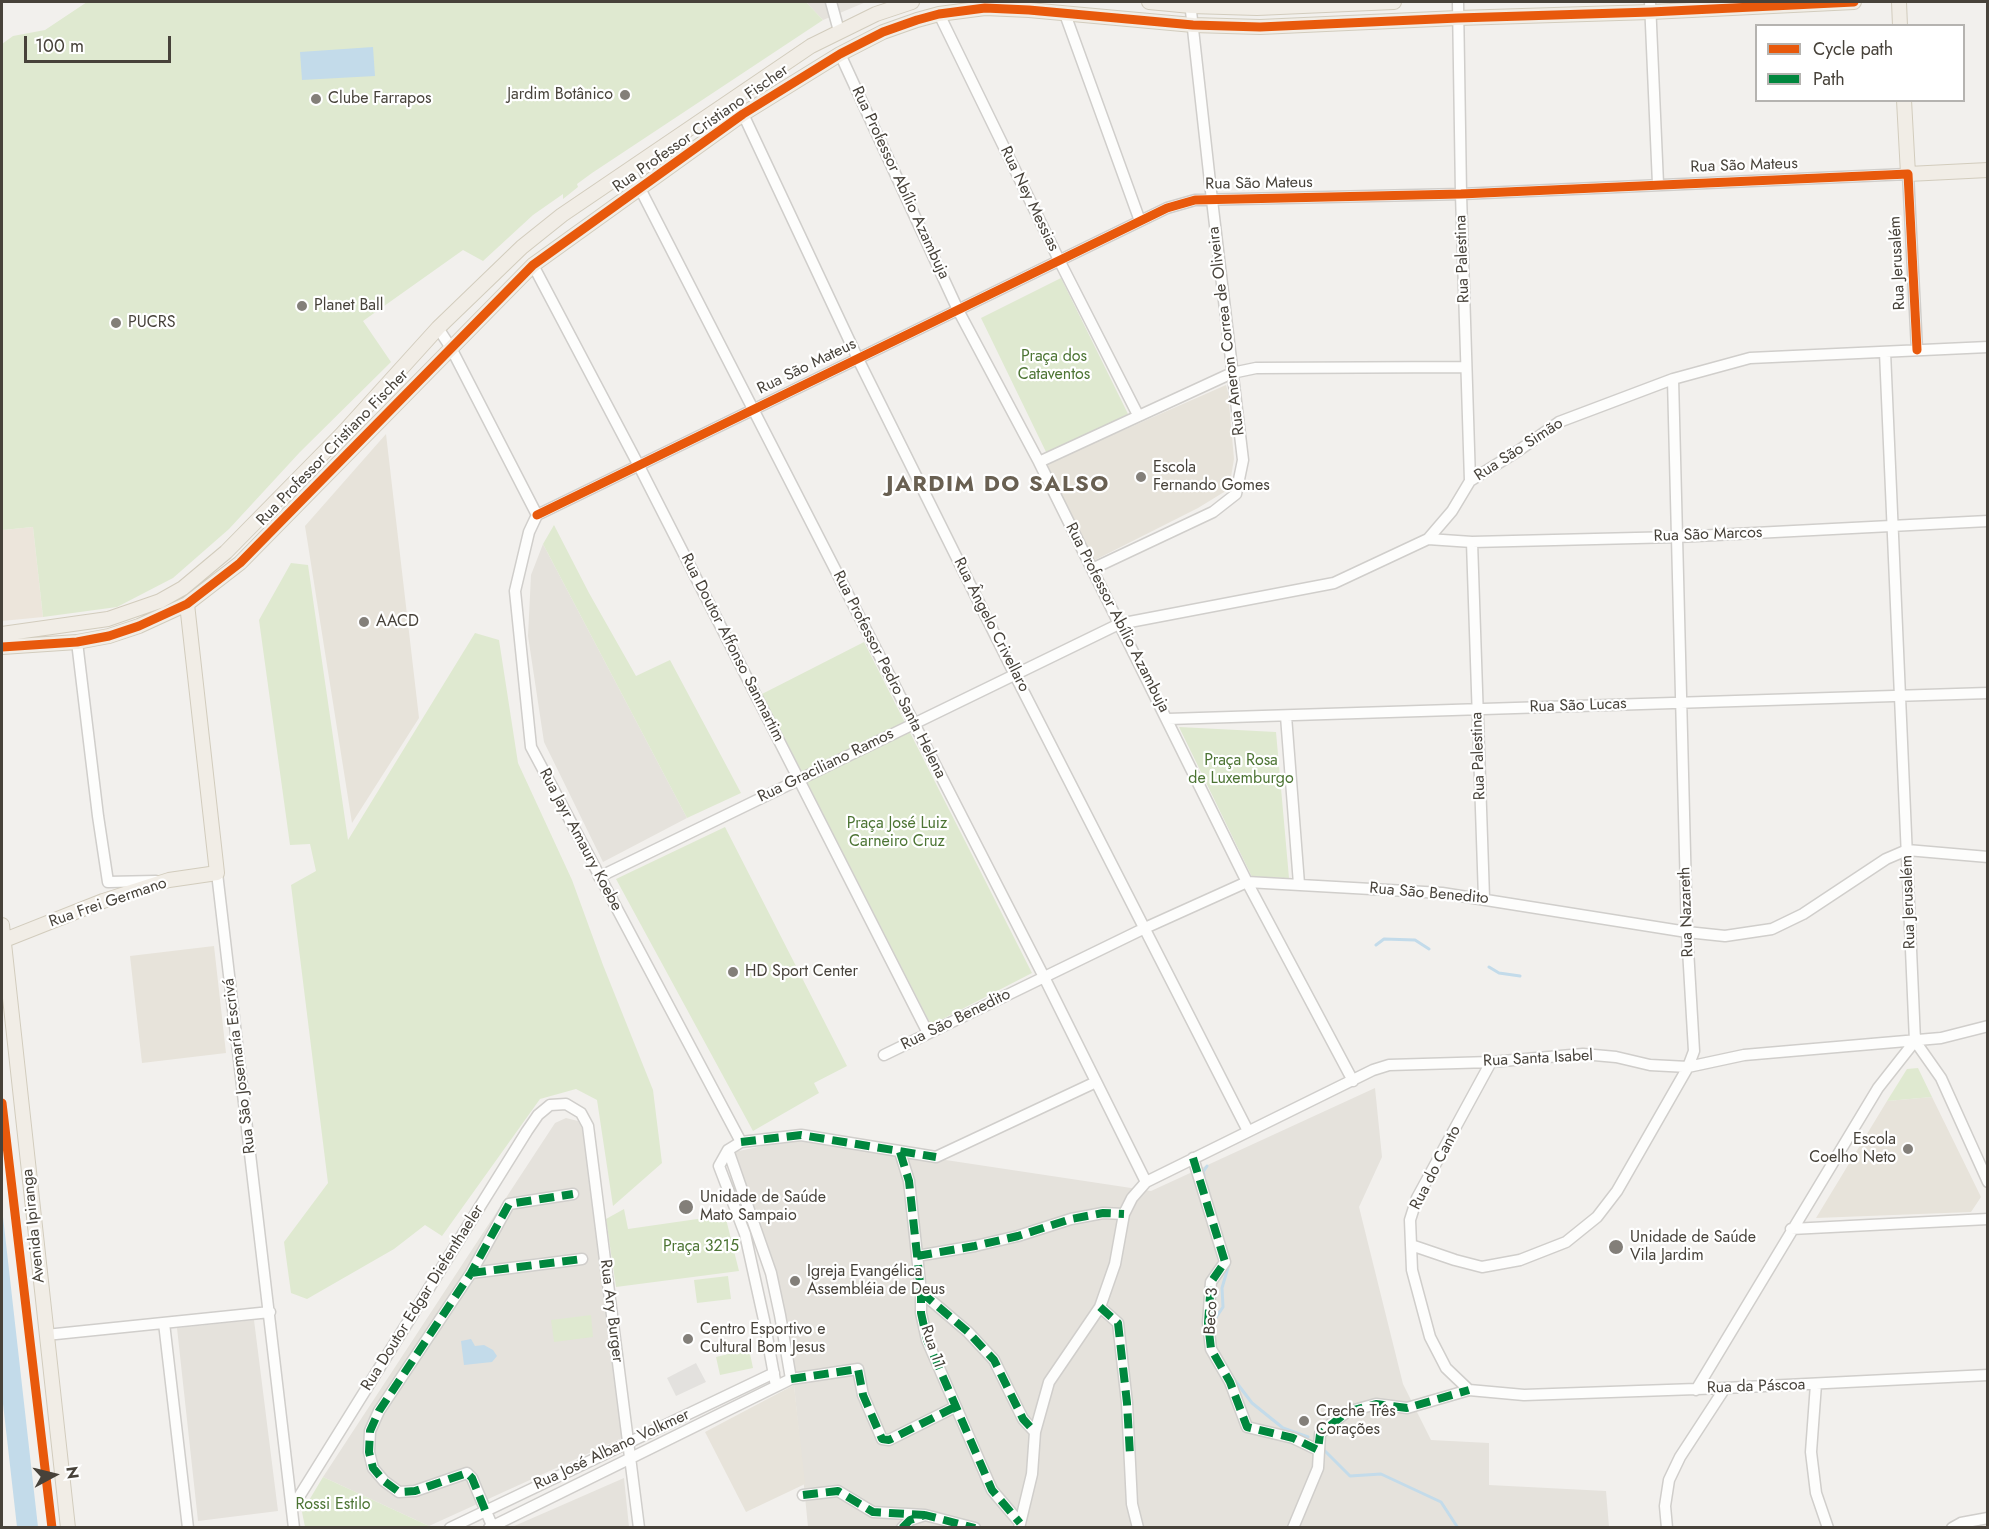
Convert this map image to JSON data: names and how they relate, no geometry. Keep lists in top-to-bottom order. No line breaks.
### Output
{"streets":{"main road":["Rua Professor Cristiano Fischer","Rua São Mateus","Rua Jerusalém","Rua Frei Germano","Rua São Josemaría Escrivá","Avenida Ipiranga"],"street":["Rua Professor Abílio Azambuja","Rua Ney Messias","Rua Palestina","Rua Aneron Correa de Oliveira","Rua São Simão","Rua São Marcos","Rua Ângelo Crivellaro","Rua Doutor Affonso Sanmartim","Rua Professor Pedro Santa Helena","Rua São Lucas","Rua Graciliano Ramos","Rua Jayr Amaury Koebe","Rua São Benedito","Rua Nazareth","Rua Santa Isabel","Rua do Canto","Rua Doutor Edgar Diefenthaeler","Rua Ary Burger","Beco 3","Rua 11","Rua da Páscoa","Rua José Albano Volkmer"]},"crossings":[["Rua Professor Cristiano Fischer","Rua Professor Abílio Azambuja"],["Rua Professor Cristiano Fischer","Rua Ney Messias"],["Rua Professor Cristiano Fischer","Rua Palestina"],["Rua Professor Cristiano Fischer","Rua Aneron Correa de Oliveira"],["Rua Professor Cristiano Fischer","Rua Ângelo Crivellaro"],["Rua Professor Cristiano Fischer","Rua Doutor Affonso Sanmartim"],["Rua Professor Cristiano Fischer","Rua Professor Pedro Santa Helena"],["Rua Professor Cristiano Fischer","Rua São Josemaría Escrivá"],["Rua São Mateus","Rua Professor Abílio Azambuja"],["Rua São Mateus","Rua Ney Messias"],["Rua São Mateus","Rua Palestina"],["Rua São Mateus","Rua Jerusalém"],["Rua São Mateus","Rua Aneron Correa de Oliveira"],["Rua São Mateus","Rua Ângelo Crivellaro"],["Rua São Mateus","Rua Doutor Affonso Sanmartim"],["Rua São Mateus","Rua Professor Pedro Santa Helena"],["Rua São Mateus","Rua Jayr Amaury Koebe"],["Rua Professor Abílio Azambuja","Rua Aneron Correa de Oliveira"],["Rua Professor Abílio Azambuja","Rua São Simão"],["Rua Professor Abílio Azambuja","Rua São Lucas"],["Rua Professor Abílio Azambuja","Rua Graciliano Ramos"],["Rua Professor Abílio Azambuja","Rua São Benedito"],["Rua Professor Abílio Azambuja","Rua Santa Isabel"],["Rua Palestina","Rua São Simão"],["Rua Palestina","Rua São Marcos"],["Rua Palestina","Rua São Lucas"],["Rua Palestina","Rua São Benedito"],["Rua Jerusalém","Rua São Simão"],["Rua Jerusalém","Rua São Marcos"],["Rua Jerusalém","Rua São Lucas"],["Rua Jerusalém","Rua São Benedito"],["Rua Jerusalém","Rua Santa Isabel"],["Rua São Simão","Rua São Marcos"],["Rua São Simão","Rua Graciliano Ramos"],["Rua São Simão","Rua Nazareth"],["Rua São Marcos","Rua Nazareth"],["Rua Ângelo Crivellaro","Rua Graciliano Ramos"],["Rua Ângelo Crivellaro","Rua São Benedito"],["Rua Ângelo Crivellaro","Rua Santa Isabel"],["Rua Doutor Affonso Sanmartim","Rua Graciliano Ramos"],["Rua Doutor Affonso Sanmartim","Rua São Benedito"],["Rua Professor Pedro Santa Helena","Rua Graciliano Ramos"],["Rua Professor Pedro Santa Helena","Rua São Benedito"],["Rua Professor Pedro Santa Helena","Rua Santa Isabel"],["Rua São Lucas","Rua Nazareth"],["Rua Graciliano Ramos","Rua Jayr Amaury Koebe"],["Rua São Benedito","Rua Nazareth"],["Rua Frei Germano","Rua São Josemaría Escrivá"],["Rua Frei Germano","Avenida Ipiranga"],["Rua Nazareth","Rua Santa Isabel"],["Rua Nazareth","Rua do Canto"],["Rua Santa Isabel","Rua do Canto"],["Rua Santa Isabel","Beco 3"],["Rua São Josemaría Escrivá","Rua Doutor Edgar Diefenthaeler"],["Rua do Canto","Rua da Páscoa"],["Rua Doutor Edgar Diefenthaeler","Rua Ary Burger"],["Rua Ary Burger","Rua José Albano Volkmer"],["Rua 11","Rua José Albano Volkmer"]],"districts":["JARDIM DO SALSO"],"parks":["Praça dos Cataventos","Praça Rosa de Luxemburgo","Praça José Luiz Carneiro Cruz","Praça 3215","Rossi Estilo"],"places":["Jardim Botânico","Clube Farrapos","Planet Ball","PUCRS","Escola Fernando Gomes","AACD","HD Sport Center","Escola Coelho Neto","Unidade de Saúde Mato Sampaio","Unidade de Saúde Vila Jardim","Igreja Evangélica Assembléia de Deus","Centro Esportivo e Cultural Bom Jesus","Creche Três Corações"],"legend":["Cycle path","Path"],"scale_bar":"100 m","north":"right"}
